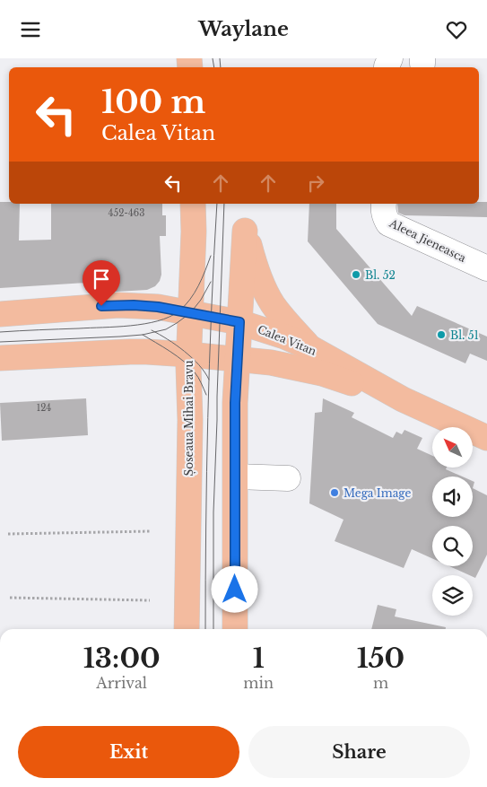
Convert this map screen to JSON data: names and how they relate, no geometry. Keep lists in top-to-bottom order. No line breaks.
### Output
{"streets":{"main road":["Calea Vitan","Șoseaua Mihai Bravu"],"street":["Aleea Jieneasca"]},"crossings":[["Calea Vitan","Șoseaua Mihai Bravu"]],"places":["Bl. 52","Bl. 51","Mega Image"],"house_numbers":["452-463","124"],"north":"top left","page":{"header":"Waylane","turn":["100 m","Calea Vitan"],"eta":["13:00","Arrival","1","min","150","m"],"buttons":["Exit","Share"]}}
